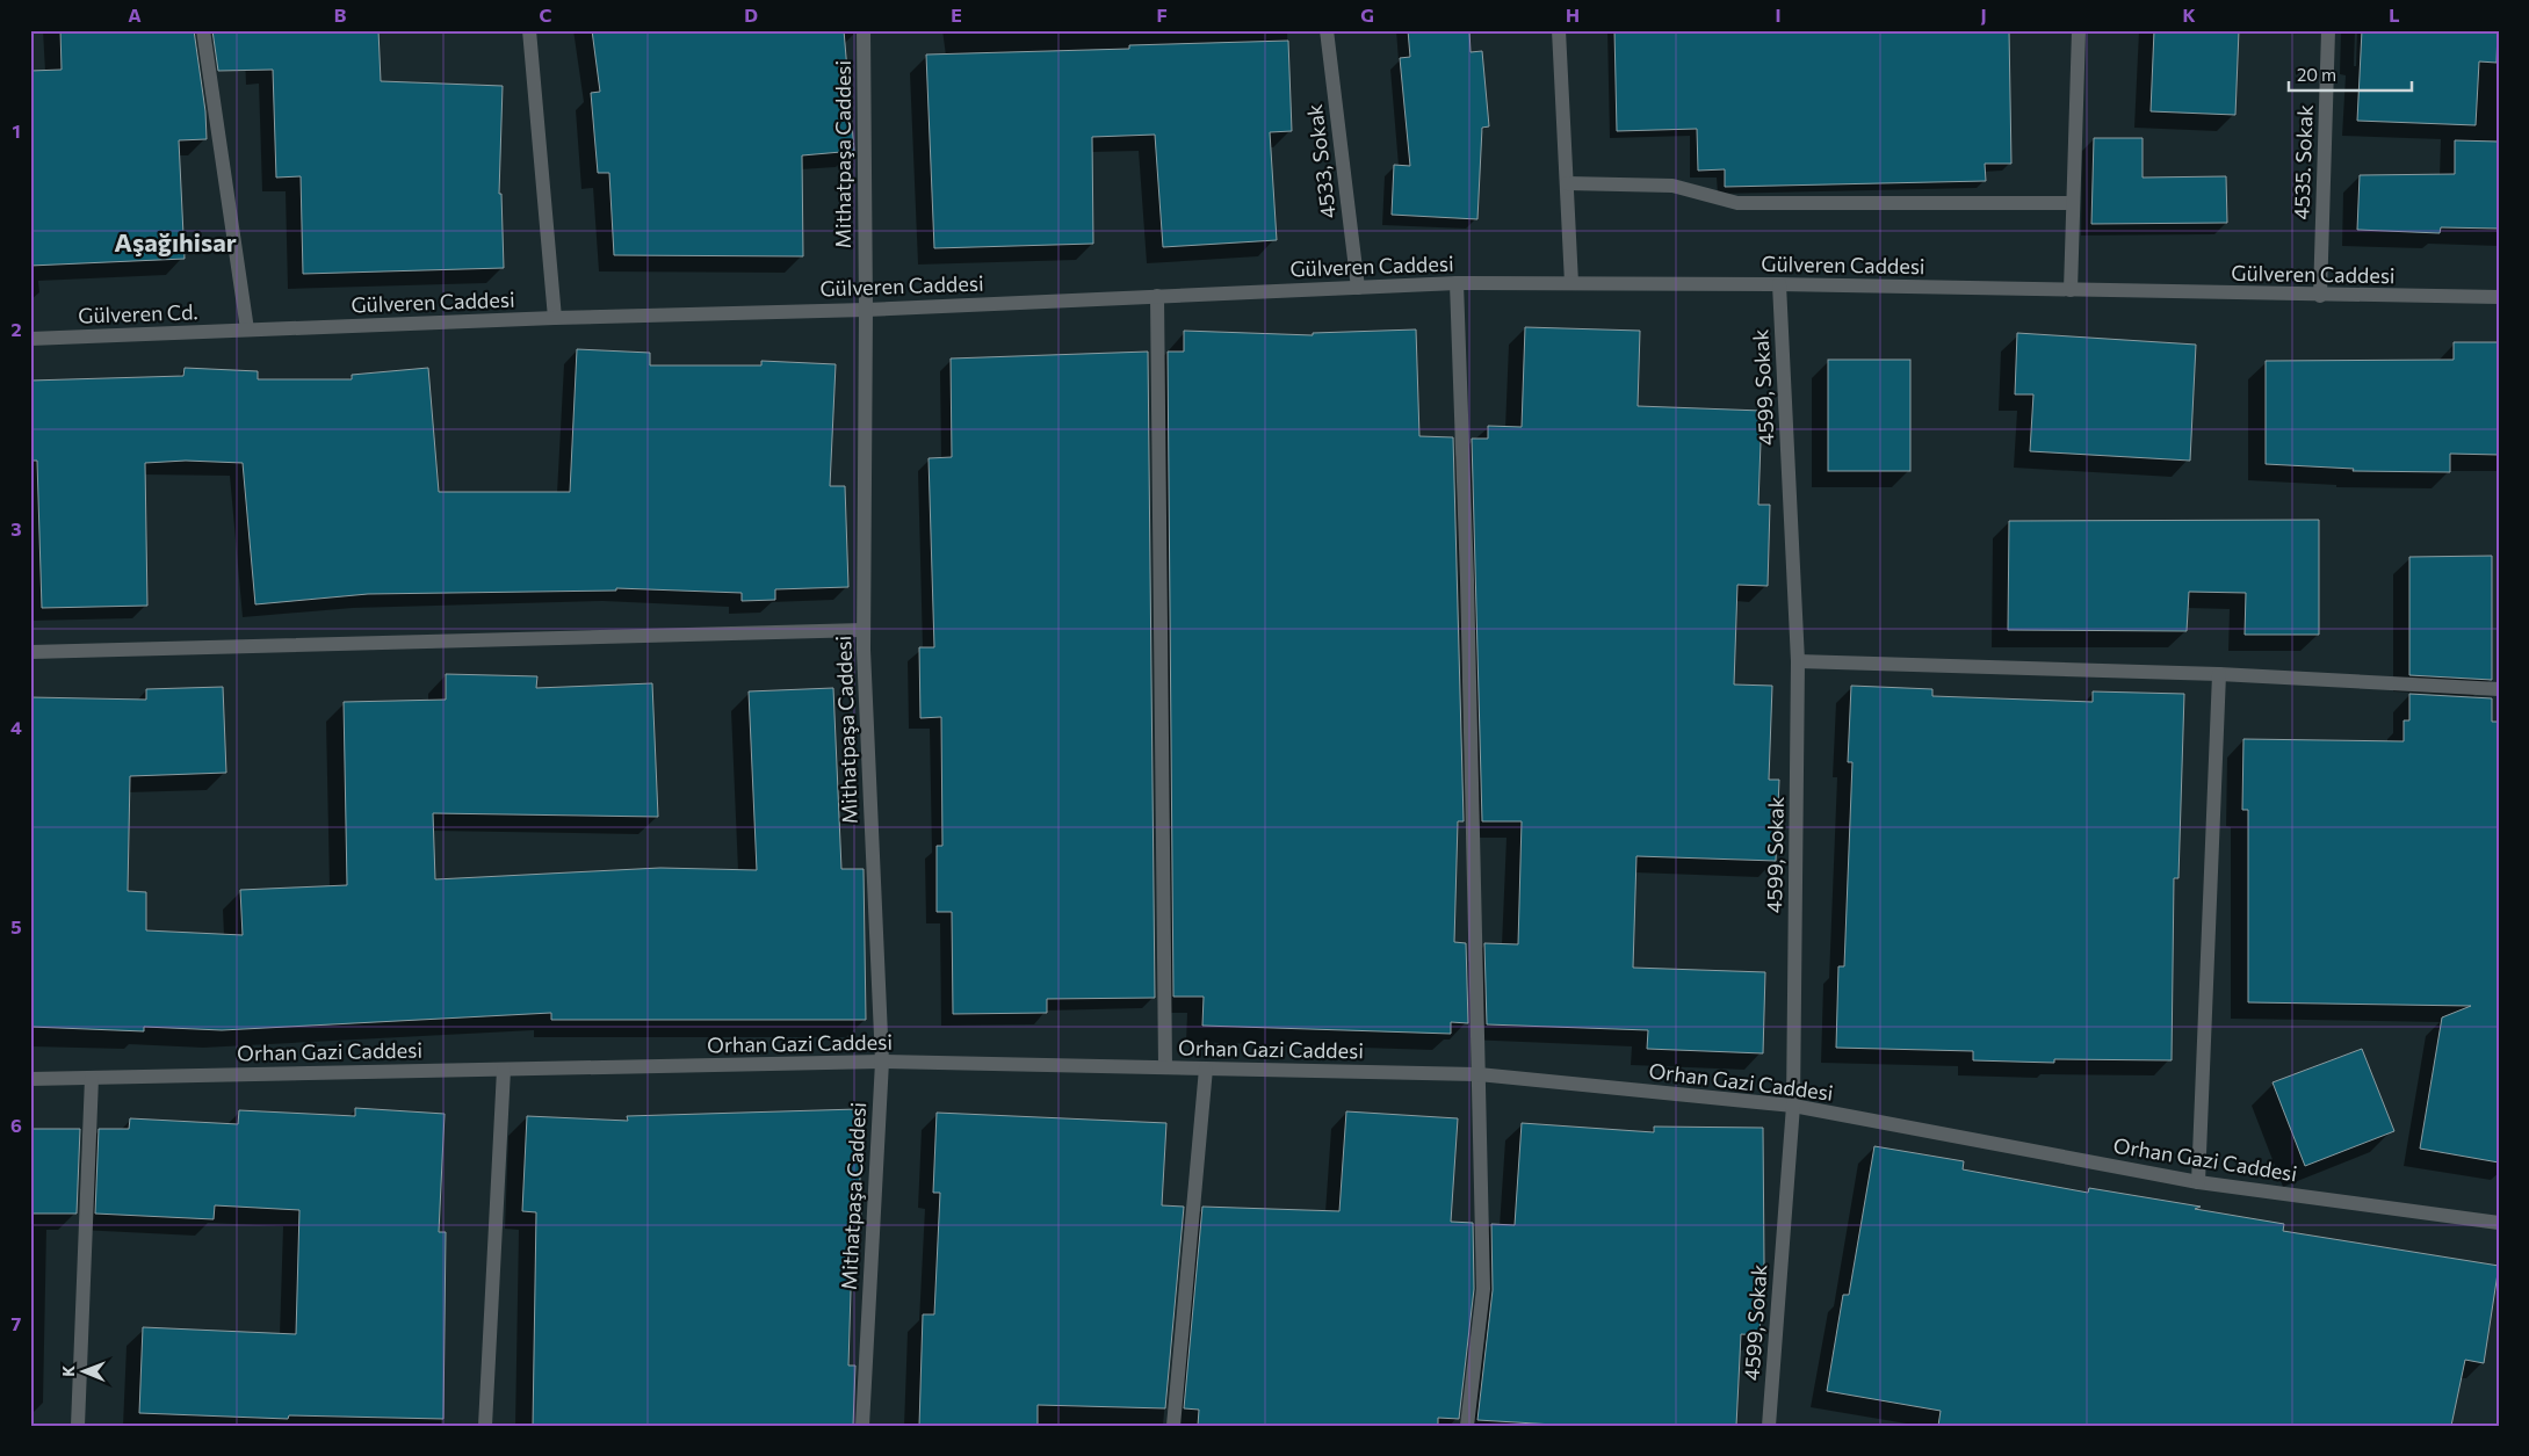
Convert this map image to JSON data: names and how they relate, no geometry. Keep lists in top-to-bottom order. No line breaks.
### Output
{"streets":{"street":["Mithatpaşa Caddesi","4533, Sokak","4535. Sokak","Gülveren Caddesi","Gülveren Cd.","4599, Sokak","Orhan Gazi Caddesi"]},"crossings":[["Mithatpaşa Caddesi","Gülveren Caddesi"],["Mithatpaşa Caddesi","Orhan Gazi Caddesi"],["4533, Sokak","Gülveren Caddesi"],["4535. Sokak","Gülveren Caddesi"],["Gülveren Caddesi","Gülveren Cd."],["Gülveren Caddesi","4599, Sokak"],["4599, Sokak","Orhan Gazi Caddesi"]],"districts":["Aşağıhisar"],"scale_bar":"20 m","north":"left","grid":{"columns":["A","B","C","D","E","F","G","H","I","J","K","L"],"rows":["1","2","3","4","5","6","7"]}}
